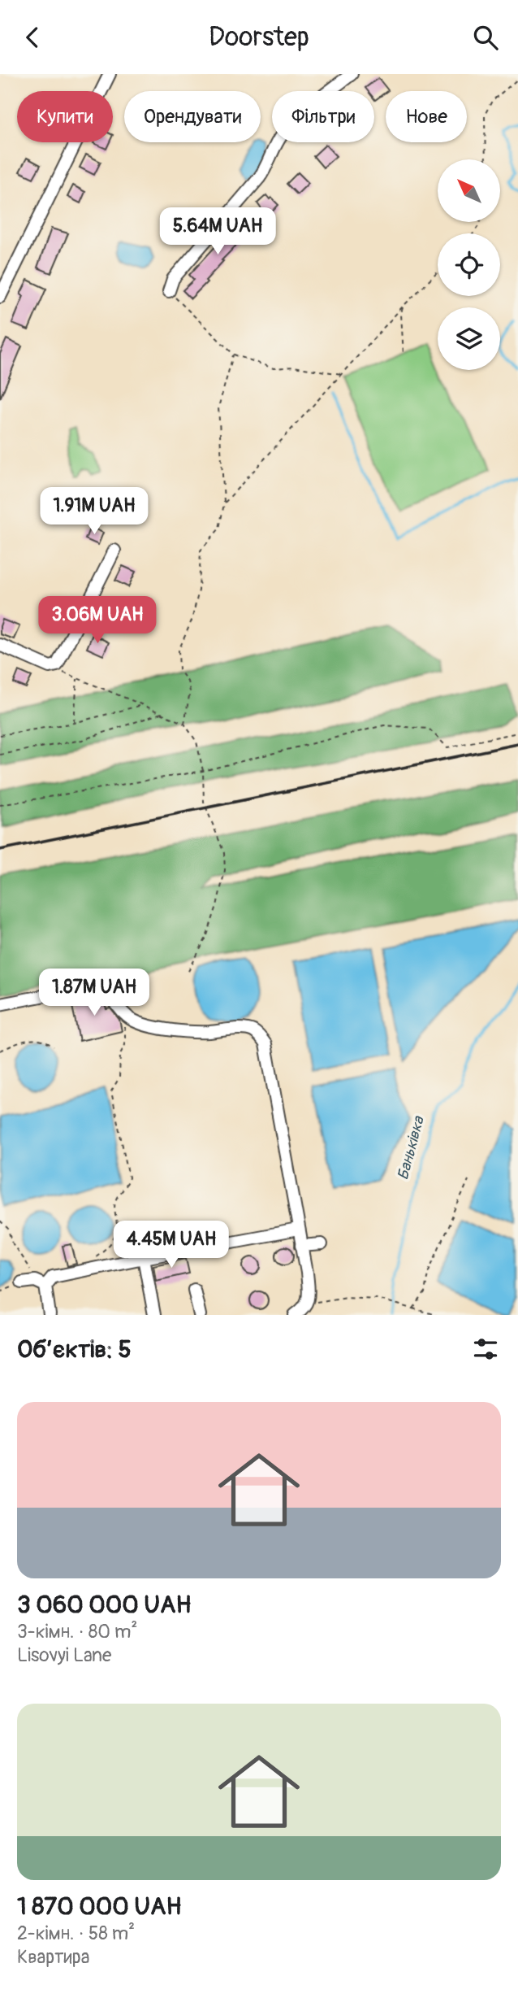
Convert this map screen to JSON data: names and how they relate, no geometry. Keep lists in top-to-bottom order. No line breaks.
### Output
{"water":["Баньківка"],"north":"top left","page":{"header":"Doorstep","chip":["Купити","Орендувати","Фільтри","Нове"],"price":["5.64M UAH","1.91M UAH","3.06M UAH","1.87M UAH","4.45M UAH"],"heading":"Об’єктів: 5","list":[{"name":"3 060 000 UAH","note":"3-кімн. · 80 m² · Lisovyi Lane"},{"name":"1 870 000 UAH","note":"2-кімн. · 58 m² · Квартира"}]}}
